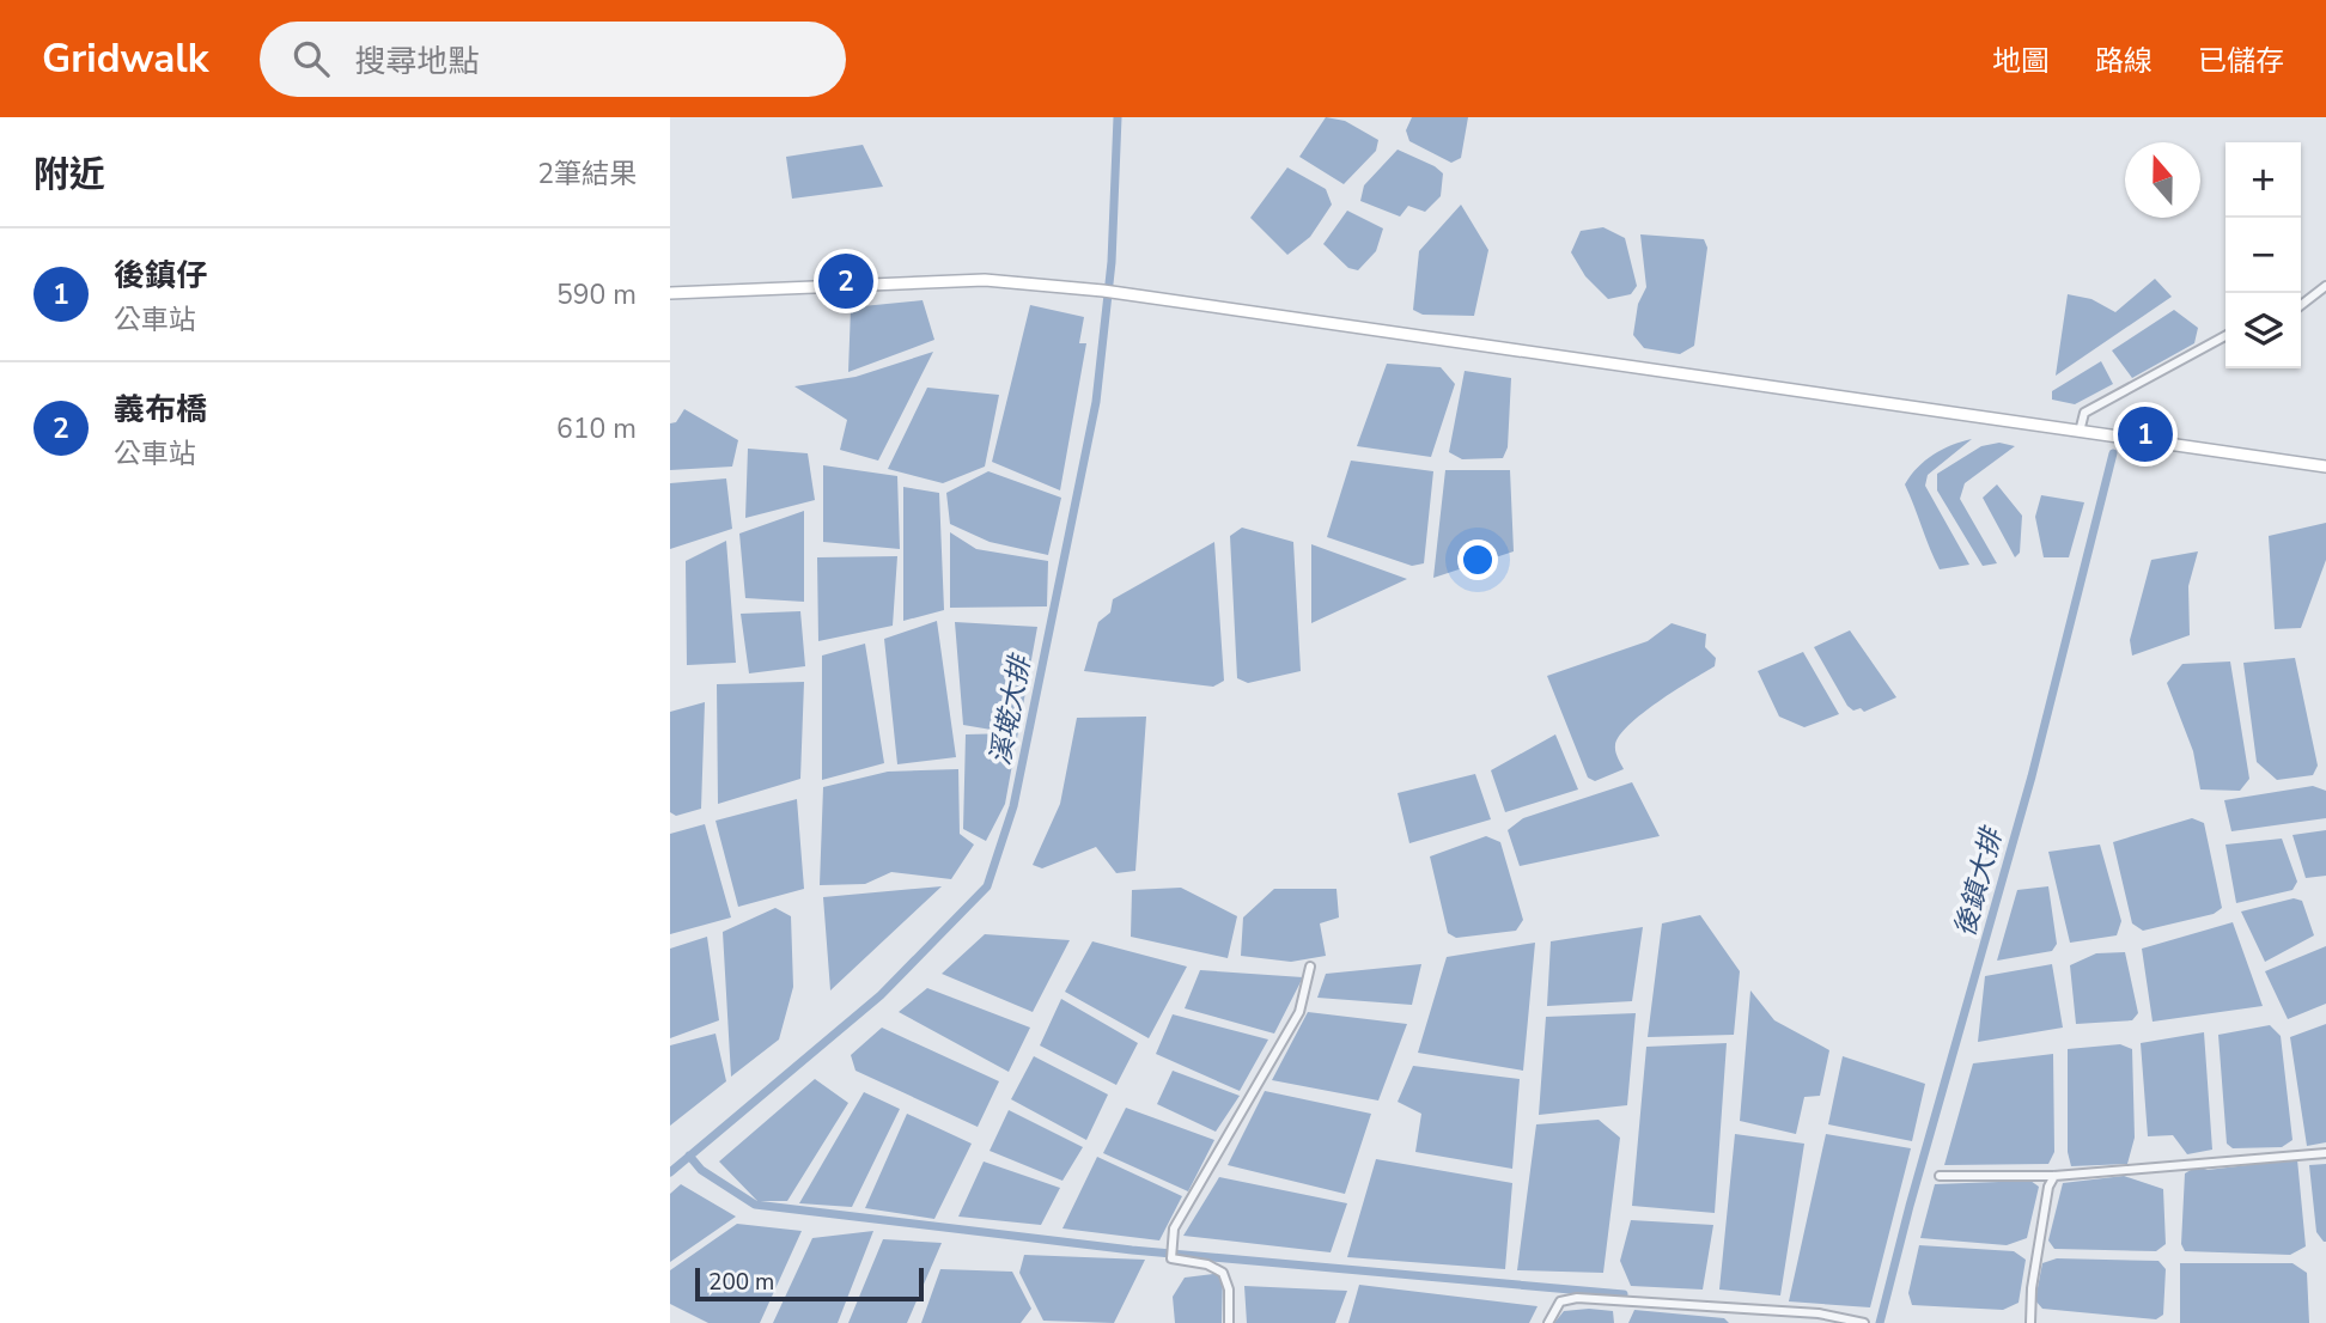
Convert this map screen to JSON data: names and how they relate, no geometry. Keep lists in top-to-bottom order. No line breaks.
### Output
{"water":["溪墘大排","後鎮大排"],"scale_bar":"200 m","north":"top","page":{"header":"Gridwalk","search":"搜尋地點","nav":["地圖","路線","已儲存"],"heading":["附近","2筆結果"],"map_buttons":["+","−"],"list":[{"mark":"1","name":"後鎮仔","note":"公車站","value":"590 m"},{"mark":"2","name":"義布橋","note":"公車站","value":"610 m"}],"pins":["2","1"],"scale":"200 m"}}
